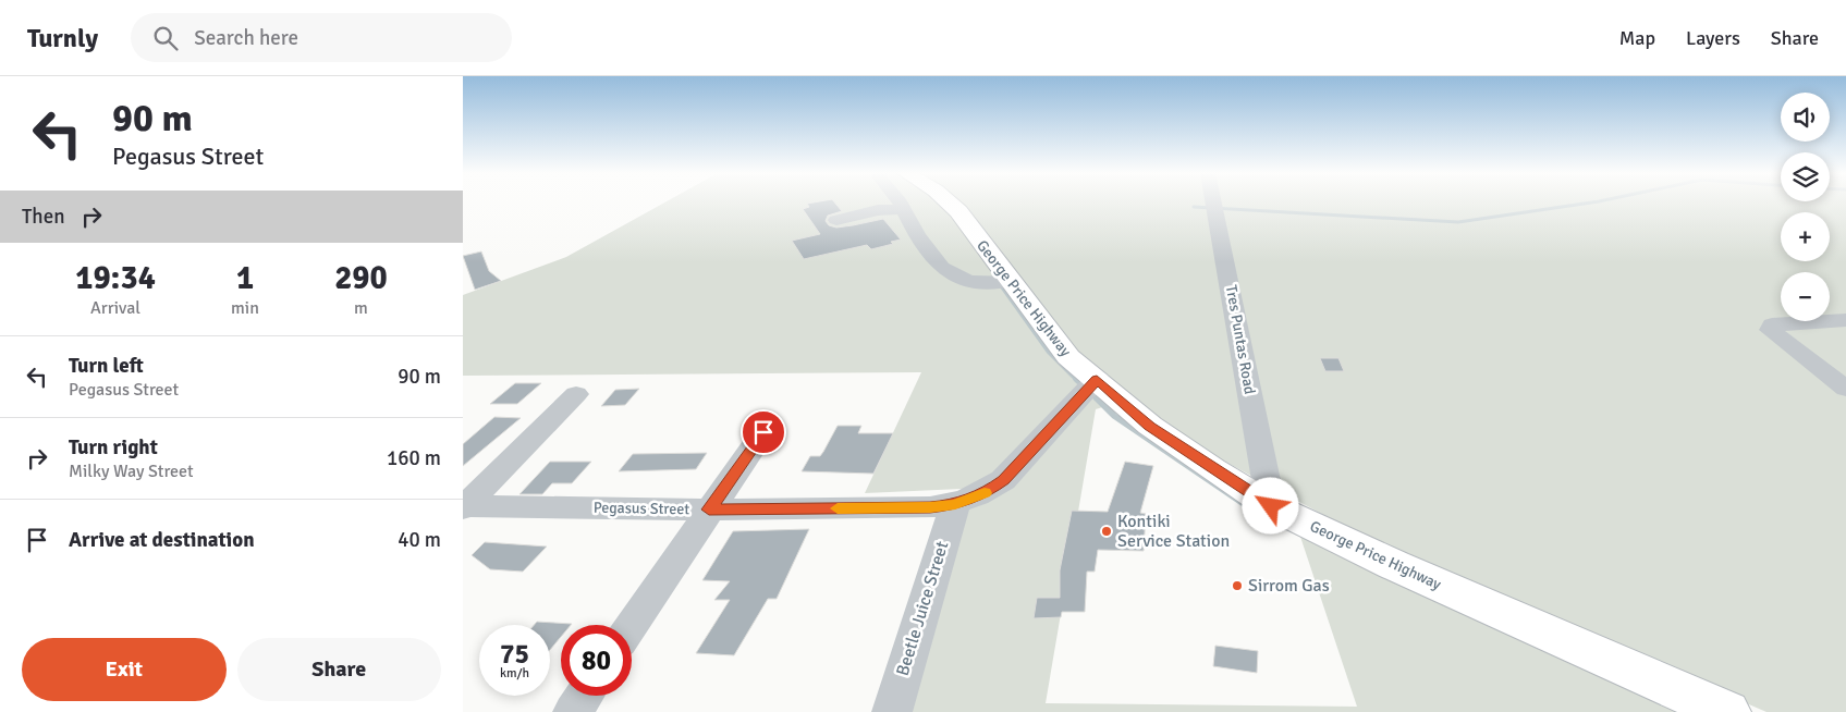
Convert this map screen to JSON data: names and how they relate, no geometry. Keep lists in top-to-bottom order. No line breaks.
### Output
{"streets":{"highway":["George Price Highway"],"street":["Tres Puntas Road","Pegasus Street","Beetle Juice Street"]},"crossings":[["George Price Highway","Tres Puntas Road"],["George Price Highway","Pegasus Street"],["Pegasus Street","Beetle Juice Street"]],"places":["Kontiki Service Station","Sirrom Gas"],"page":{"header":"Turnly","search":"Search here","nav":["Map","Layers","Share"],"turn":["90 m","Pegasus Street"],"map_buttons":["+","−"],"then":"Then","eta":["19:34","Arrival","1","min","290","m"],"list":[{"name":"Turn left","note":"Pegasus Street","value":"90 m"},{"name":"Turn right","note":"Milky Way Street","value":"160 m"},{"name":"Arrive at destination","value":"40 m"}],"speed":"75 km/h","limit":"80","buttons":["Exit","Share"]}}
